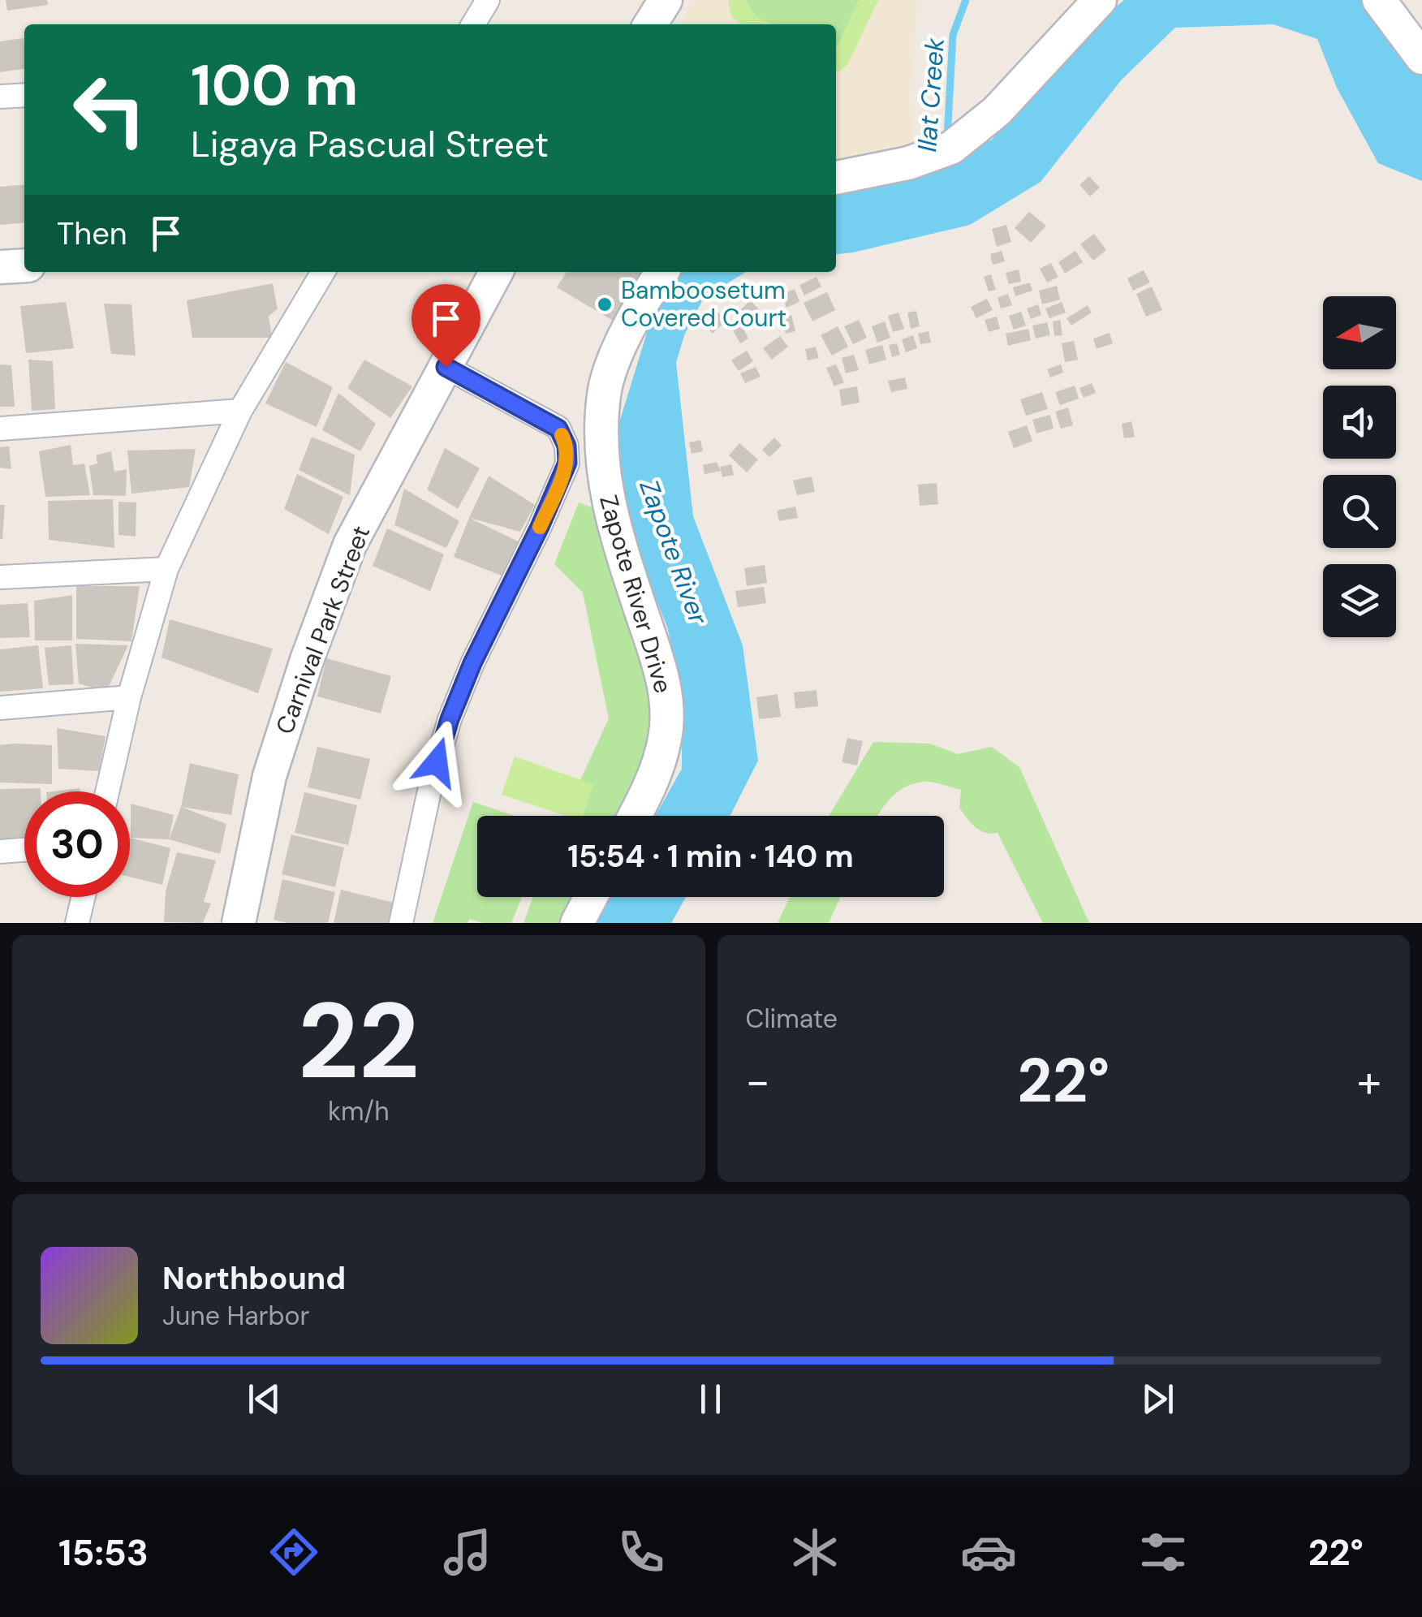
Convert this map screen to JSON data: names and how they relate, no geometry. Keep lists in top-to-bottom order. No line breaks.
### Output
{"streets":{"main road":["Zapote River Drive","Carnival Park Street"]},"water":["Ilat Creek","Zapote River"],"places":["Bamboosetum Covered Court"],"north":"left","page":{"turn":["100 m","Ligaya Pascual Street"],"then":"Then","limit":"30","trip":"15:54 · 1 min · 140 m","tile":[["22","km/h"],"Climate"],"heat":["−","22°","+"],"song":["Northbound","June Harbor"],"tabs":["15:53","22°"]}}
